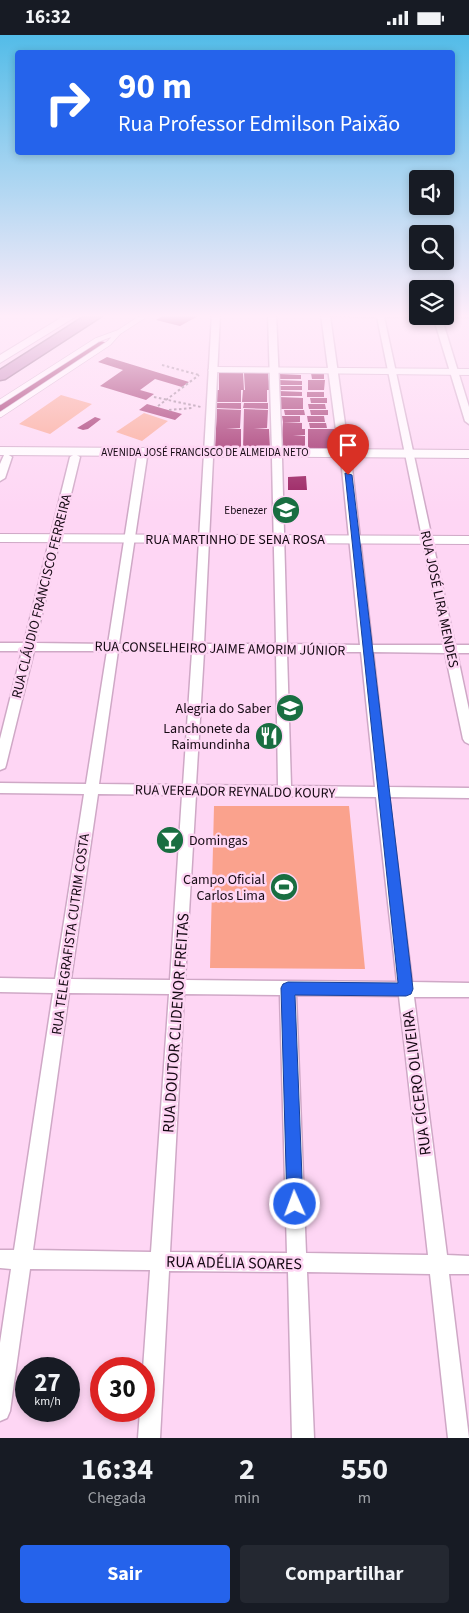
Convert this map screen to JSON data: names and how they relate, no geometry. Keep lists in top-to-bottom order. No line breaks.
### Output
{"streets":{"main road":["AVENIDA JOSÉ FRANCISCO DE ALMEIDA NETO","RUA MARTINHO DE SENA ROSA"],"street":["RUA CLÁUDIO FRANCISCO FERREIRA","RUA JOSÉ LIRA MENDES","RUA CONSELHEIRO JAIME AMORIM JÚNIOR","RUA VEREADOR REYNALDO KOURY","RUA TELEGRAFISTA CUTRIM COSTA","RUA DOUTOR CLIDENOR FREITAS","RUA CÍCERO OLIVEIRA","RUA ADÉLIA SOARES"]},"crossings":[["AVENIDA JOSÉ FRANCISCO DE ALMEIDA NETO","RUA CLÁUDIO FRANCISCO FERREIRA"],["AVENIDA JOSÉ FRANCISCO DE ALMEIDA NETO","RUA JOSÉ LIRA MENDES"],["AVENIDA JOSÉ FRANCISCO DE ALMEIDA NETO","RUA TELEGRAFISTA CUTRIM COSTA"],["AVENIDA JOSÉ FRANCISCO DE ALMEIDA NETO","RUA DOUTOR CLIDENOR FREITAS"],["AVENIDA JOSÉ FRANCISCO DE ALMEIDA NETO","RUA CÍCERO OLIVEIRA"],["RUA MARTINHO DE SENA ROSA","RUA CLÁUDIO FRANCISCO FERREIRA"],["RUA MARTINHO DE SENA ROSA","RUA JOSÉ LIRA MENDES"],["RUA MARTINHO DE SENA ROSA","RUA TELEGRAFISTA CUTRIM COSTA"],["RUA MARTINHO DE SENA ROSA","RUA DOUTOR CLIDENOR FREITAS"],["RUA MARTINHO DE SENA ROSA","RUA CÍCERO OLIVEIRA"],["RUA CLÁUDIO FRANCISCO FERREIRA","RUA CONSELHEIRO JAIME AMORIM JÚNIOR"],["RUA JOSÉ LIRA MENDES","RUA CONSELHEIRO JAIME AMORIM JÚNIOR"],["RUA CONSELHEIRO JAIME AMORIM JÚNIOR","RUA TELEGRAFISTA CUTRIM COSTA"],["RUA CONSELHEIRO JAIME AMORIM JÚNIOR","RUA DOUTOR CLIDENOR FREITAS"],["RUA CONSELHEIRO JAIME AMORIM JÚNIOR","RUA CÍCERO OLIVEIRA"],["RUA VEREADOR REYNALDO KOURY","RUA TELEGRAFISTA CUTRIM COSTA"],["RUA VEREADOR REYNALDO KOURY","RUA DOUTOR CLIDENOR FREITAS"],["RUA VEREADOR REYNALDO KOURY","RUA CÍCERO OLIVEIRA"],["RUA TELEGRAFISTA CUTRIM COSTA","RUA ADÉLIA SOARES"],["RUA DOUTOR CLIDENOR FREITAS","RUA ADÉLIA SOARES"],["RUA CÍCERO OLIVEIRA","RUA ADÉLIA SOARES"]],"places":{"school or university":["Ebenezer","Alegria do Saber"],"restaurant":["Lanchonete da Raimundinha"],"bar":["Domingas"],"sports":["Campo Oficial Carlos Lima"]},"page":{"status":"16:32","turn":["90 m","Rua Professor Edmilson Paixão"],"speed":"27 km/h","limit":"30","eta":["16:34","Chegada","2","min","550","m"],"buttons":["Sair","Compartilhar"]}}
